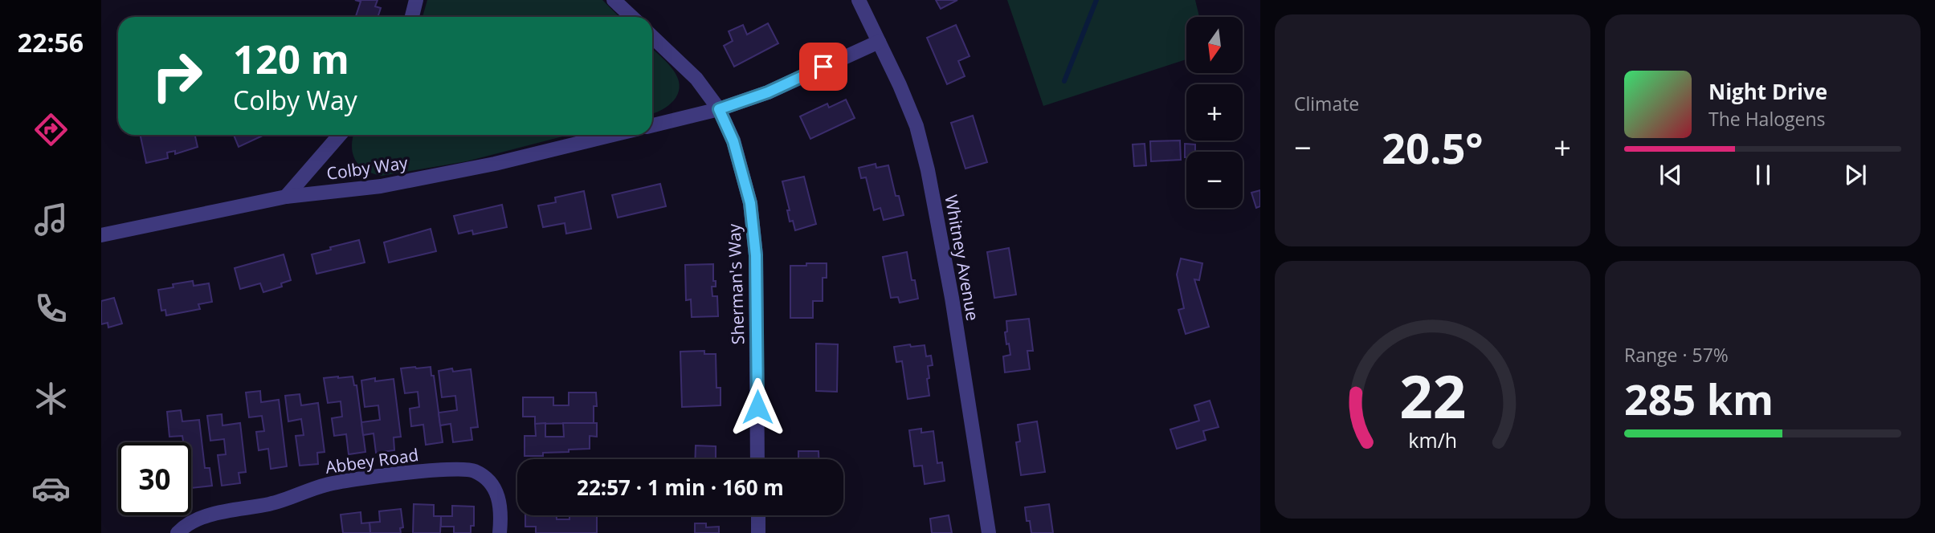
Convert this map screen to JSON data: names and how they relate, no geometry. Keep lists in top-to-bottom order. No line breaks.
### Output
{"streets":{"street":["Colby Way","Whitney Avenue","Sherman's Way","Abbey Road"]},"north":"bottom","page":{"tabs":"22:56","tile":["Climate",["Range · 57%","285 km"]],"map_buttons":["+","−"],"turn":["120 m","Colby Way"],"song":["Night Drive","The Halogens"],"heat":["−","20.5°","+"],"limit":"30","trip":"22:57 · 1 min · 160 m","gauge":["22","km/h"]}}
